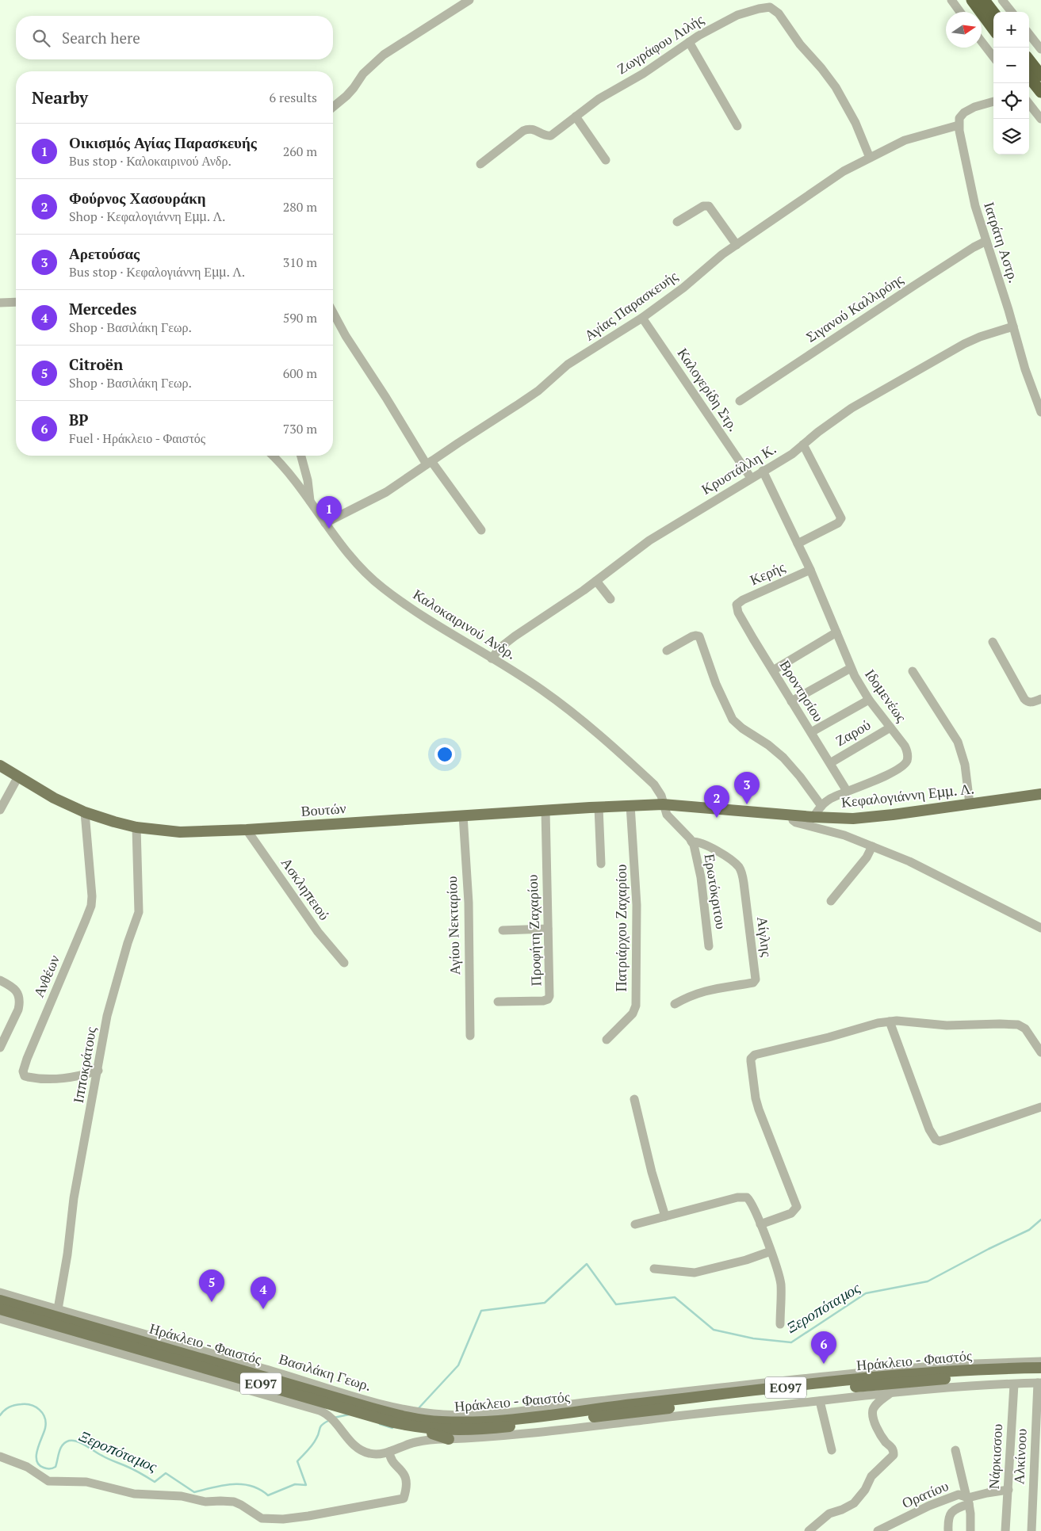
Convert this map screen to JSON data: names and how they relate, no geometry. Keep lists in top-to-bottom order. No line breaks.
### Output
{"streets":{"main road":["Κεφαλογιάννη Εμμ. Λ.","Βουτών","Ηράκλειο - Φαιστός","ΕΟ97"],"street":["Ζωγράφου Λιλής","Ιατράτη Αστρ.","Αγίας Παρασκευής","Σιγανού Καλλιρόης","Καλογερίδη Στρ.","Κρυστάλλη Κ.","Κερής","Καλοκαιρινού Ανδρ.","Βροντησίου","Ιδομενέως","Ζαρού","Ασκληπειού","Ερωτόκριτου","Αγίου Νεκταρίου","Πατριάρχου Ζαχαρίου","Προφήτη Ζαχαρίου","Αίγλης","Ανθέων","Ιπποκράτους","Βασιλάκη Γεωρ.","Νάρκισσου","Αλκίνοου","Ορατίου"]},"crossings":[["Ζωγράφου Λιλής","Αγίας Παρασκευής"],["Ιατράτη Αστρ.","Αγίας Παρασκευής"],["Ιατράτη Αστρ.","Σιγανού Καλλιρόης"],["Ιατράτη Αστρ.","Κρυστάλλη Κ."],["Αγίας Παρασκευής","Καλογερίδη Στρ."],["Αγίας Παρασκευής","Καλοκαιρινού Ανδρ."],["Καλογερίδη Στρ.","Κρυστάλλη Κ."],["Κρυστάλλη Κ.","Καλοκαιρινού Ανδρ."],["Κρυστάλλη Κ.","Ιδομενέως"],["Κερής","Βροντησίου"],["Κερής","Ιδομενέως"],["Καλοκαιρινού Ανδρ.","Βουτών"],["Καλοκαιρινού Ανδρ.","Ερωτόκριτου"],["Βροντησίου","Ιδομενέως"],["Βροντησίου","Ζαρού"],["Ιδομενέως","Ζαρού"],["Ιδομενέως","Κεφαλογιάννη Εμμ. Λ."],["Κεφαλογιάννη Εμμ. Λ.","Βουτών"],["Βουτών","Ασκληπειού"],["Βουτών","Ερωτόκριτου"],["Βουτών","Αγίου Νεκταρίου"],["Βουτών","Πατριάρχου Ζαχαρίου"],["Βουτών","Προφήτη Ζαχαρίου"],["Βουτών","Ανθέων"],["Βουτών","Ιπποκράτους"],["Ερωτόκριτου","Αίγλης"],["Ανθέων","Ιπποκράτους"],["Ιπποκράτους","Βασιλάκη Γεωρ."],["Ηράκλειο - Φαιστός","Αλκίνοου"],["Νάρκισσου","Ορατίου"]],"water":["Ξεροπόταμος"],"north":"right","page":{"map_buttons":["+","−"],"search":"Search here","heading":["Nearby","6 results"],"list":[{"mark":"1","name":"Οικισμός Αγίας Παρασκευής","note":"Bus stop · Καλοκαιρινού Ανδρ.","value":"260 m"},{"mark":"2","name":"Φούρνος Χασουράκη","note":"Shop · Κεφαλογιάννη Εμμ. Λ.","value":"280 m"},{"mark":"3","name":"Αρετούσας","note":"Bus stop · Κεφαλογιάννη Εμμ. Λ.","value":"310 m"},{"mark":"4","name":"Mercedes","note":"Shop · Βασιλάκη Γεωρ.","value":"590 m"},{"mark":"5","name":"Citroën","note":"Shop · Βασιλάκη Γεωρ.","value":"600 m"},{"mark":"6","name":"BP","note":"Fuel · Ηράκλειο - Φαιστός","value":"730 m"}],"pins":["1","3","2","5","4","6"]}}
